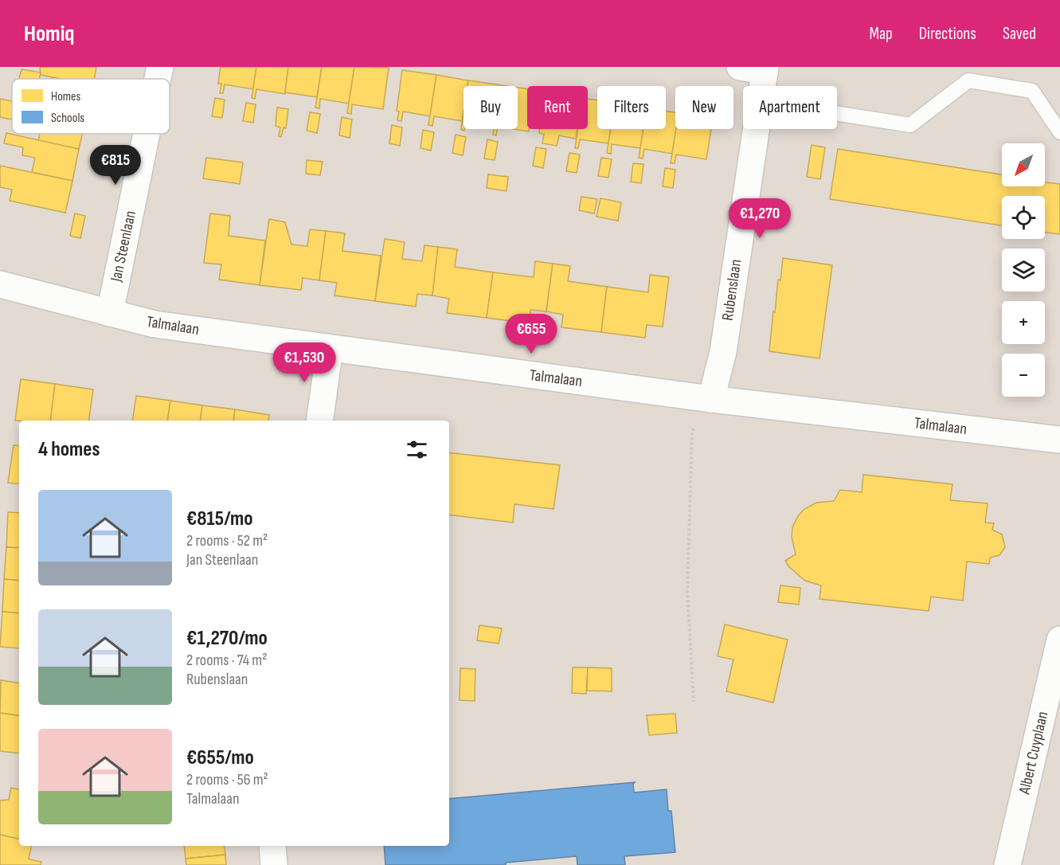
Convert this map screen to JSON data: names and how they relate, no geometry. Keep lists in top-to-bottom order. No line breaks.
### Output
{"streets":{"street":["Jan Steenlaan","Rubenslaan","Talmalaan","Albert Cuyplaan"]},"crossings":[["Jan Steenlaan","Talmalaan"],["Rubenslaan","Talmalaan"]],"legend":["Homes","Schools"],"north":"bottom left","page":{"header":"Homiq","nav":["Map","Directions","Saved"],"chip":["Buy","Rent","Filters","New","Apartment"],"map_buttons":["+","−"],"price":["€815","€1,270","€655","€1,530"],"heading":"4 homes","list":[{"name":"€815/mo","note":"2 rooms · 52 m² · Jan Steenlaan"},{"name":"€1,270/mo","note":"2 rooms · 74 m² · Rubenslaan"},{"name":"€655/mo","note":"2 rooms · 56 m² · Talmalaan"}]}}
